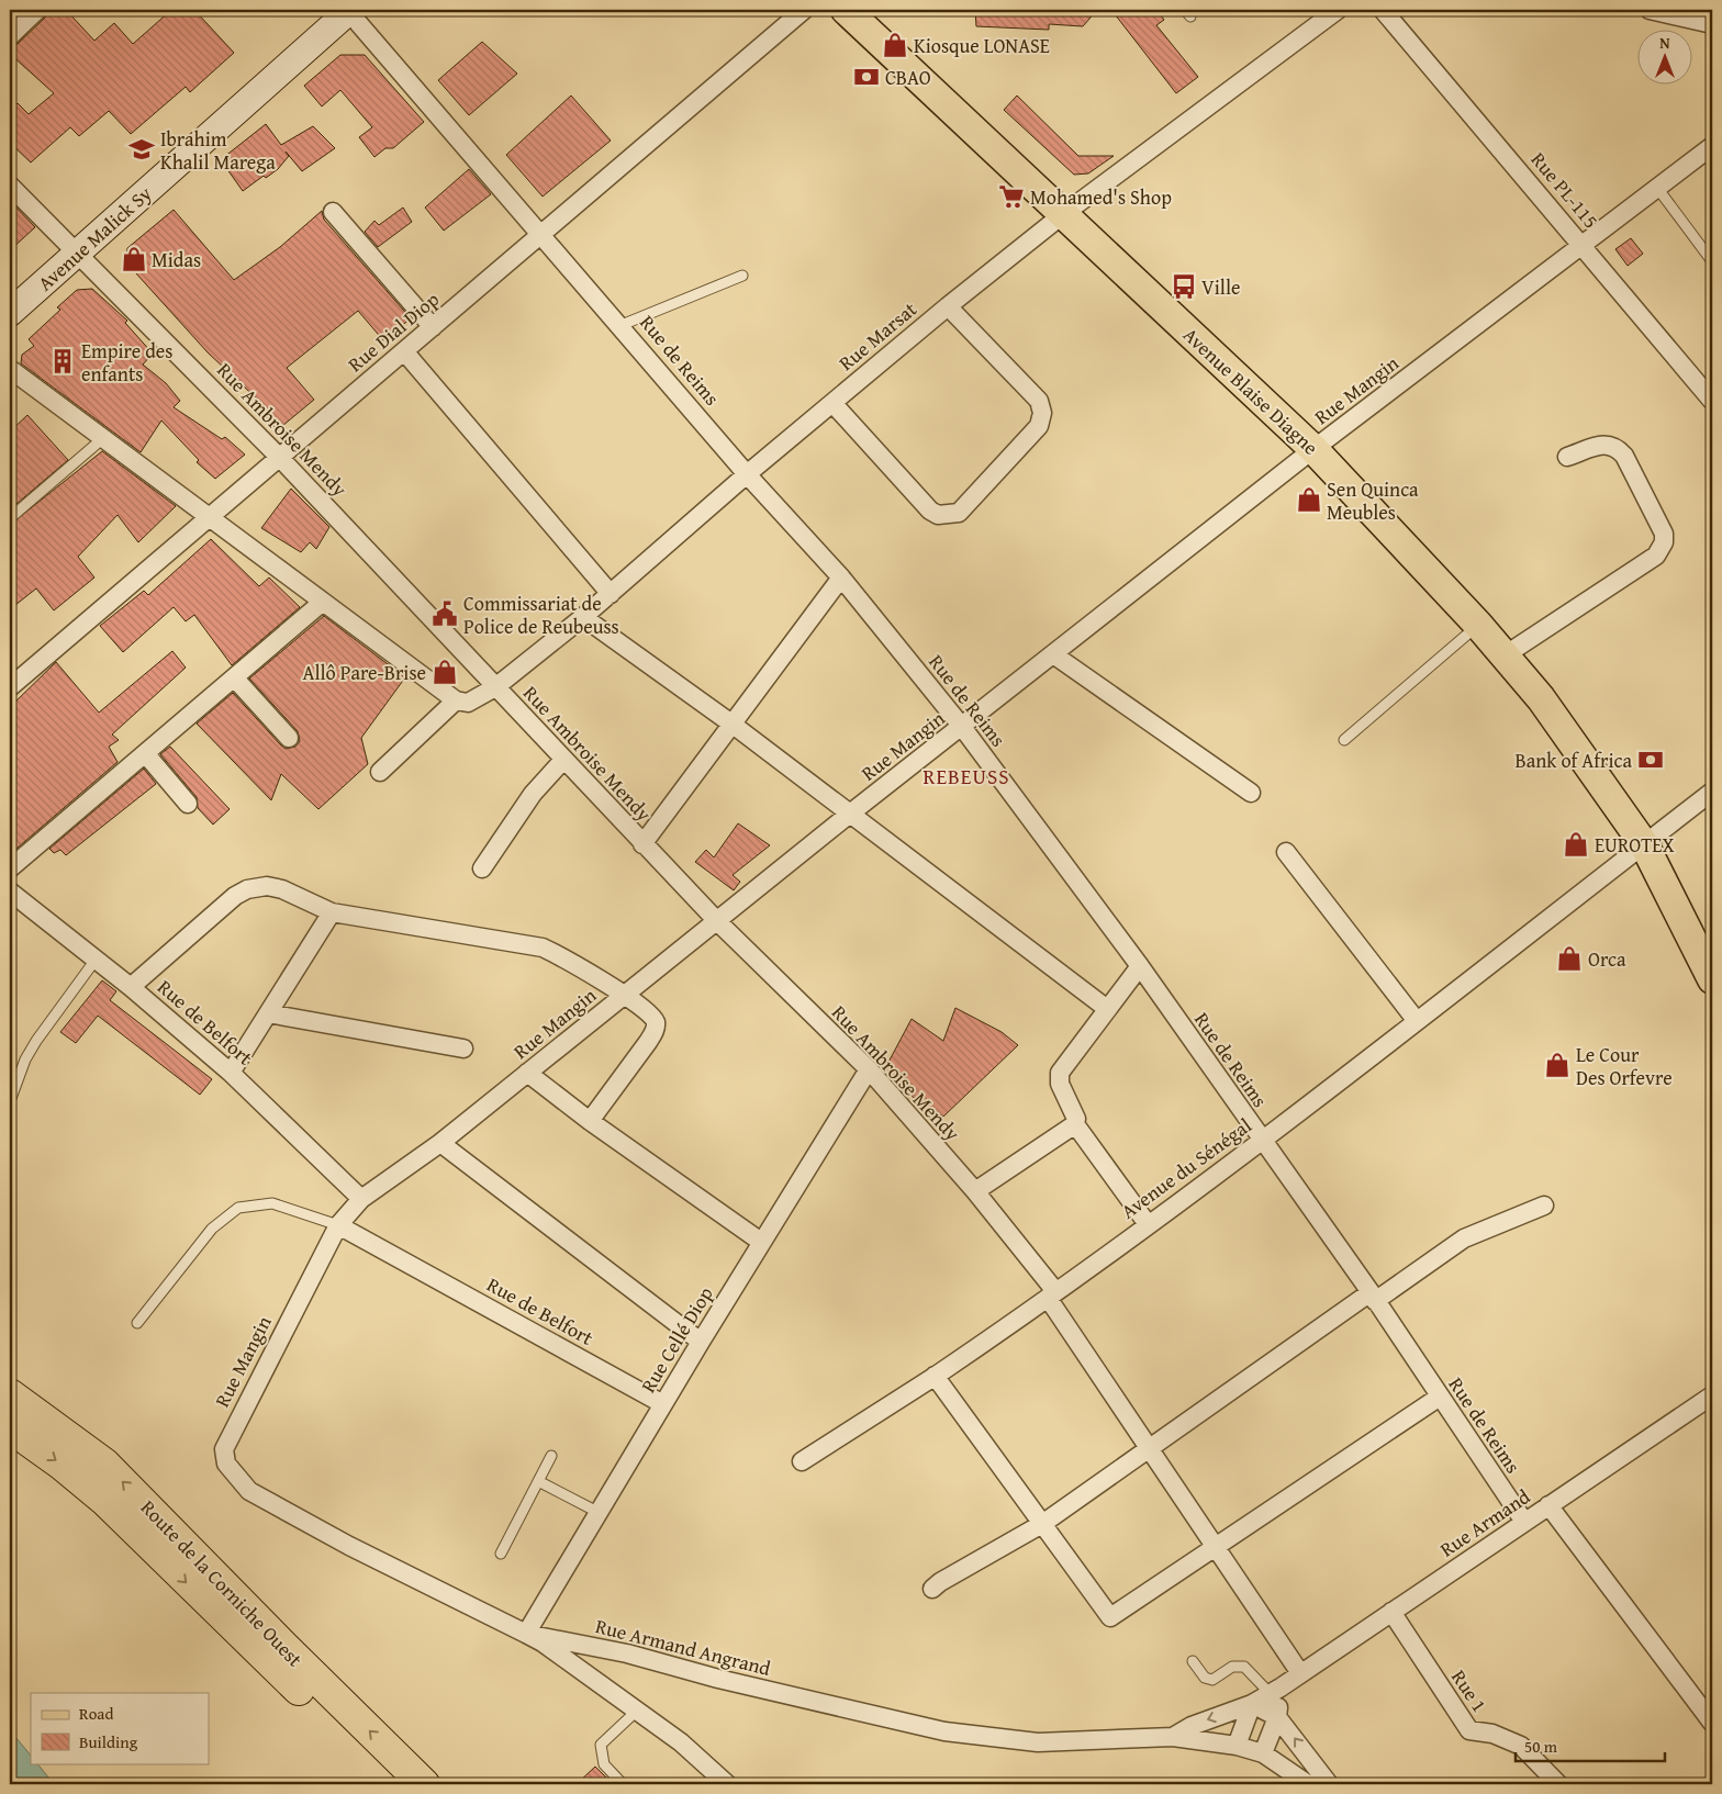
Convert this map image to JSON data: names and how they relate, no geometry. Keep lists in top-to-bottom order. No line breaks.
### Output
{"streets":{"highway":["Route de la Corniche Ouest"],"main road":["Avenue Malick Sy","Avenue Blaise Diagne"],"street":["Rue PL-115","Rue Dial Diop","Rue Marsat","Rue de Reims","Rue Mangin","Rue Ambroise Mendy","Rue de Belfort","Avenue du Sénégal","Rue Cellé Diop","Rue Armand","Rue Armand Angrand","Rue 1"]},"crossings":[["Rue PL-115","Rue Mangin"],["Avenue Malick Sy","Rue de Reims"],["Avenue Malick Sy","Rue Ambroise Mendy"],["Rue Dial Diop","Rue de Reims"],["Rue Dial Diop","Rue Ambroise Mendy"],["Rue Marsat","Rue de Reims"],["Rue Marsat","Avenue Blaise Diagne"],["Rue Marsat","Rue Ambroise Mendy"],["Rue de Reims","Rue Mangin"],["Rue de Reims","Avenue du Sénégal"],["Rue de Reims","Rue Armand"],["Rue Mangin","Avenue Blaise Diagne"],["Rue Mangin","Rue Ambroise Mendy"],["Rue Mangin","Rue de Belfort"],["Rue Mangin","Rue Armand Angrand"],["Avenue Blaise Diagne","Avenue du Sénégal"],["Rue Ambroise Mendy","Avenue du Sénégal"],["Rue Ambroise Mendy","Rue Cellé Diop"],["Rue Ambroise Mendy","Rue Armand"],["Rue de Belfort","Rue Cellé Diop"],["Rue Cellé Diop","Rue Armand Angrand"],["Rue Armand","Rue Armand Angrand"],["Rue Armand","Rue 1"]],"districts":["REBEUSS"],"places":{"shop":["Kiosque LONASE","Midas","Sen Quinca Meubles","Allô Pare-Brise","EUROTEX","Orca","Le Cour Des Orfevre"],"bank":["CBAO","Bank of Africa"],"school or university":["Ibrahim Khalil Marega"],"supermarket":["Mohamed's Shop"],"bus stop":["Ville"],"building":["Empire des enfants"],"public building":["Commissariat de Police de Reubeuss"]},"legend":["Road","Building"],"scale_bar":"50 m","north":"top"}
